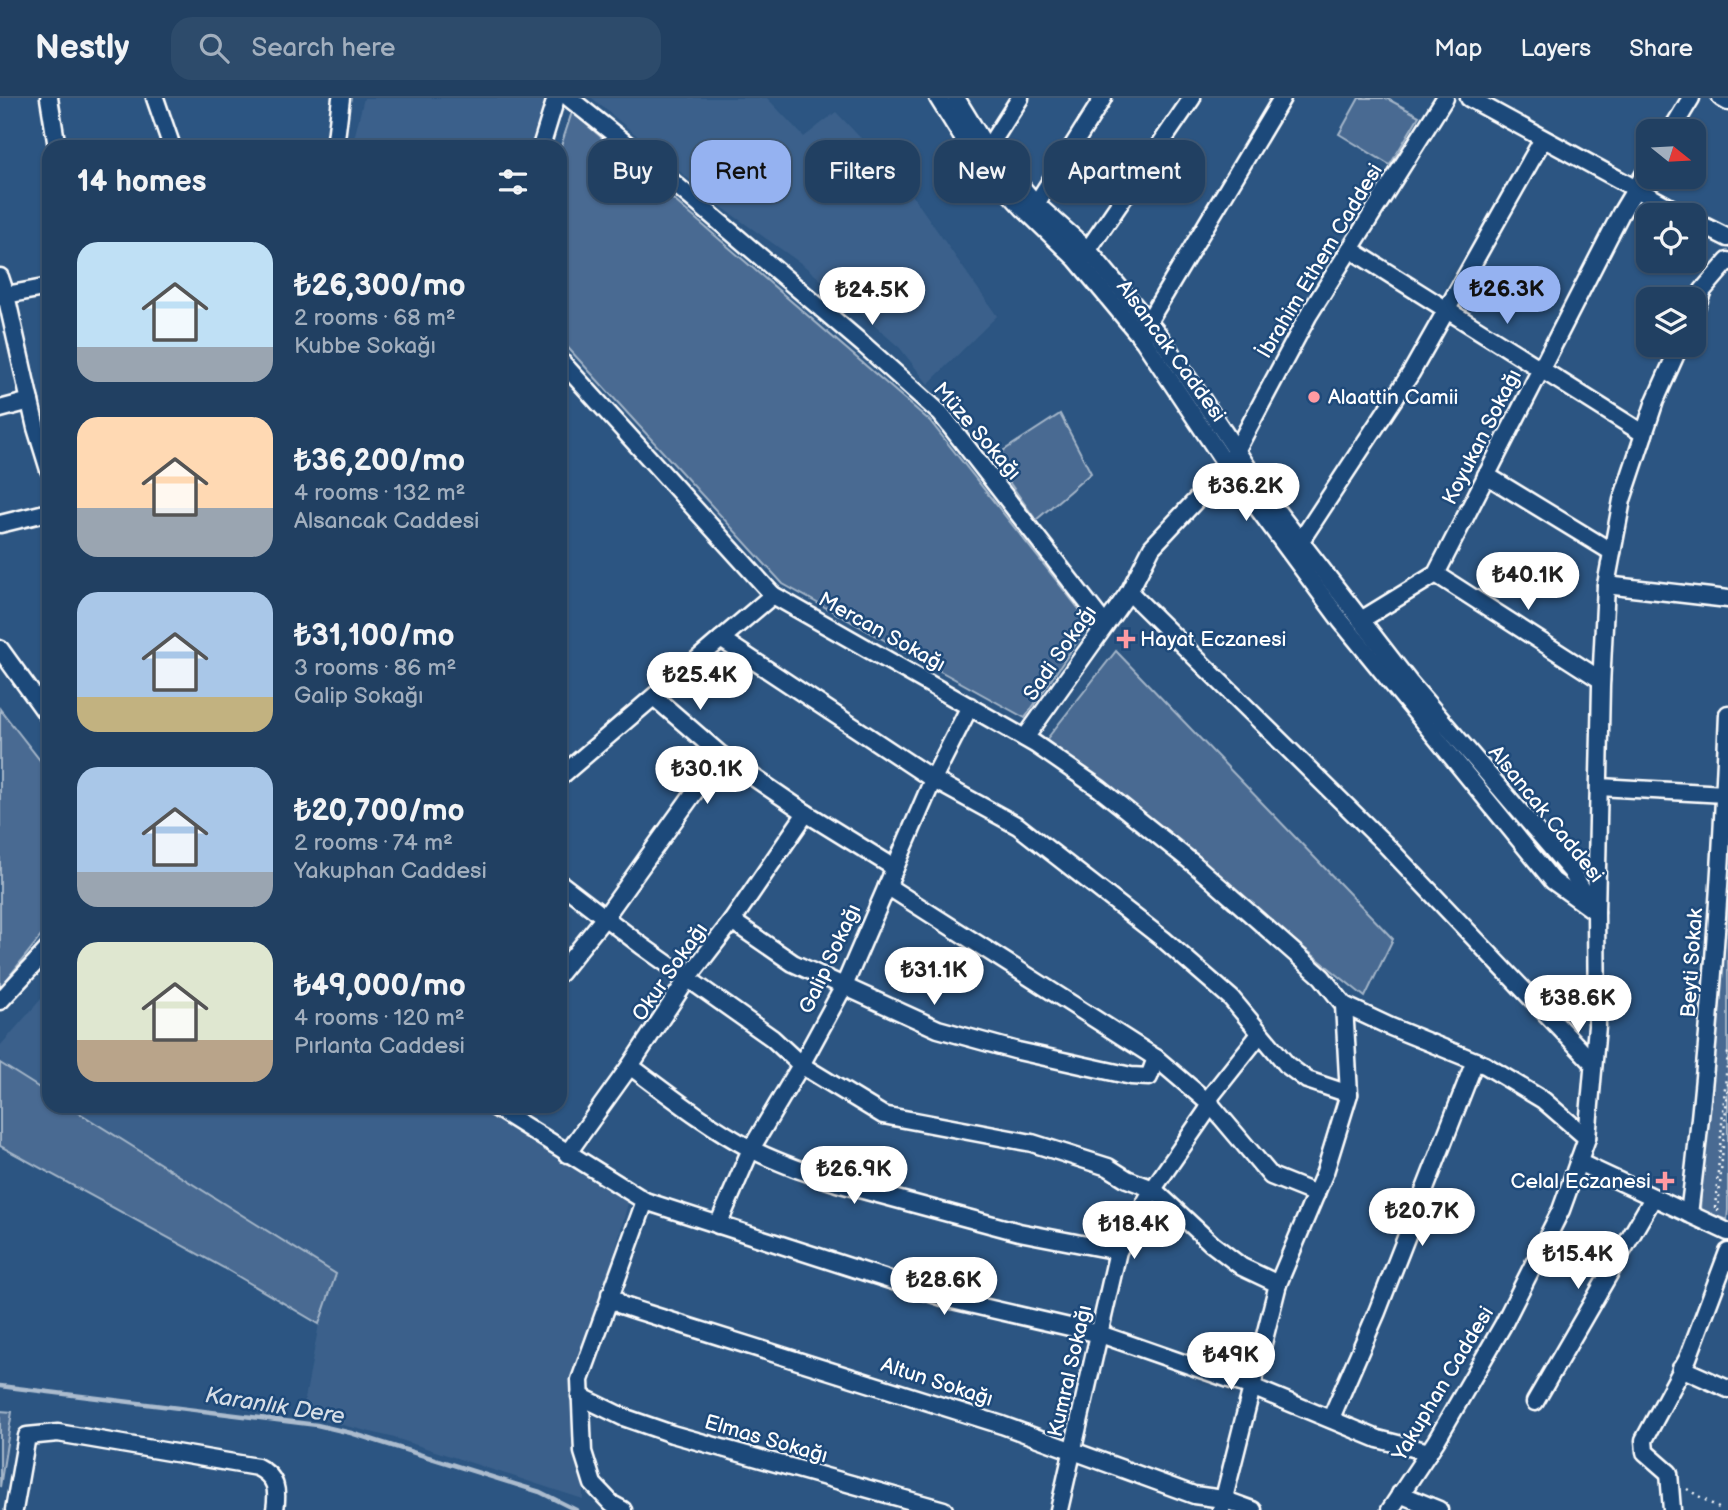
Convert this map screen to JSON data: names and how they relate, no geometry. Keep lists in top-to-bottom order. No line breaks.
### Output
{"streets":{"street":["İbrahim Ethem Caddesi","Alsancak Caddesi","Müze Sokağı","Koyukan Sokağı","Mercan Sokağı","Sadi Sokağı","Galip Sokağı","Beyti Sokak","Okur Sokağı","Kumral Sokağı","Altun Sokağı","Yakuphan Caddesi","Elmas Sokağı"]},"crossings":[["İbrahim Ethem Caddesi","Alsancak Caddesi"],["Alsancak Caddesi","Sadi Sokağı"],["Alsancak Caddesi","Yakuphan Caddesi"],["Müze Sokağı","Sadi Sokağı"],["Mercan Sokağı","Sadi Sokağı"],["Mercan Sokağı","Galip Sokağı"],["Kumral Sokağı","Altun Sokağı"]],"water":["Karanlık Dere"],"places":{"other":["Alaattin Camii"],"health":["Hayat Eczanesi","Celal Eczanesi"]},"north":"right","page":{"header":"Nestly","search":"Search here","nav":["Map","Layers","Share"],"chip":["Buy","Rent","Filters","New","Apartment"],"heading":"14 homes","list":[{"name":"₺26,300/mo","note":"2 rooms · 68 m² · Kubbe Sokağı"},{"name":"₺36,200/mo","note":"4 rooms · 132 m² · Alsancak Caddesi"},{"name":"₺31,100/mo","note":"3 rooms · 86 m² · Galip Sokağı"},{"name":"₺20,700/mo","note":"2 rooms · 74 m² · Yakuphan Caddesi"},{"name":"₺49,000/mo","note":"4 rooms · 120 m² · Pırlanta Caddesi"}],"price":["₺26.3K","₺24.5K","₺36.2K","₺40.1K","₺25.4K","₺30.1K","₺31.1K","₺38.6K","₺26.9K","₺20.7K","₺18.4K","₺15.4K","₺28.6K","₺49K"]}}
